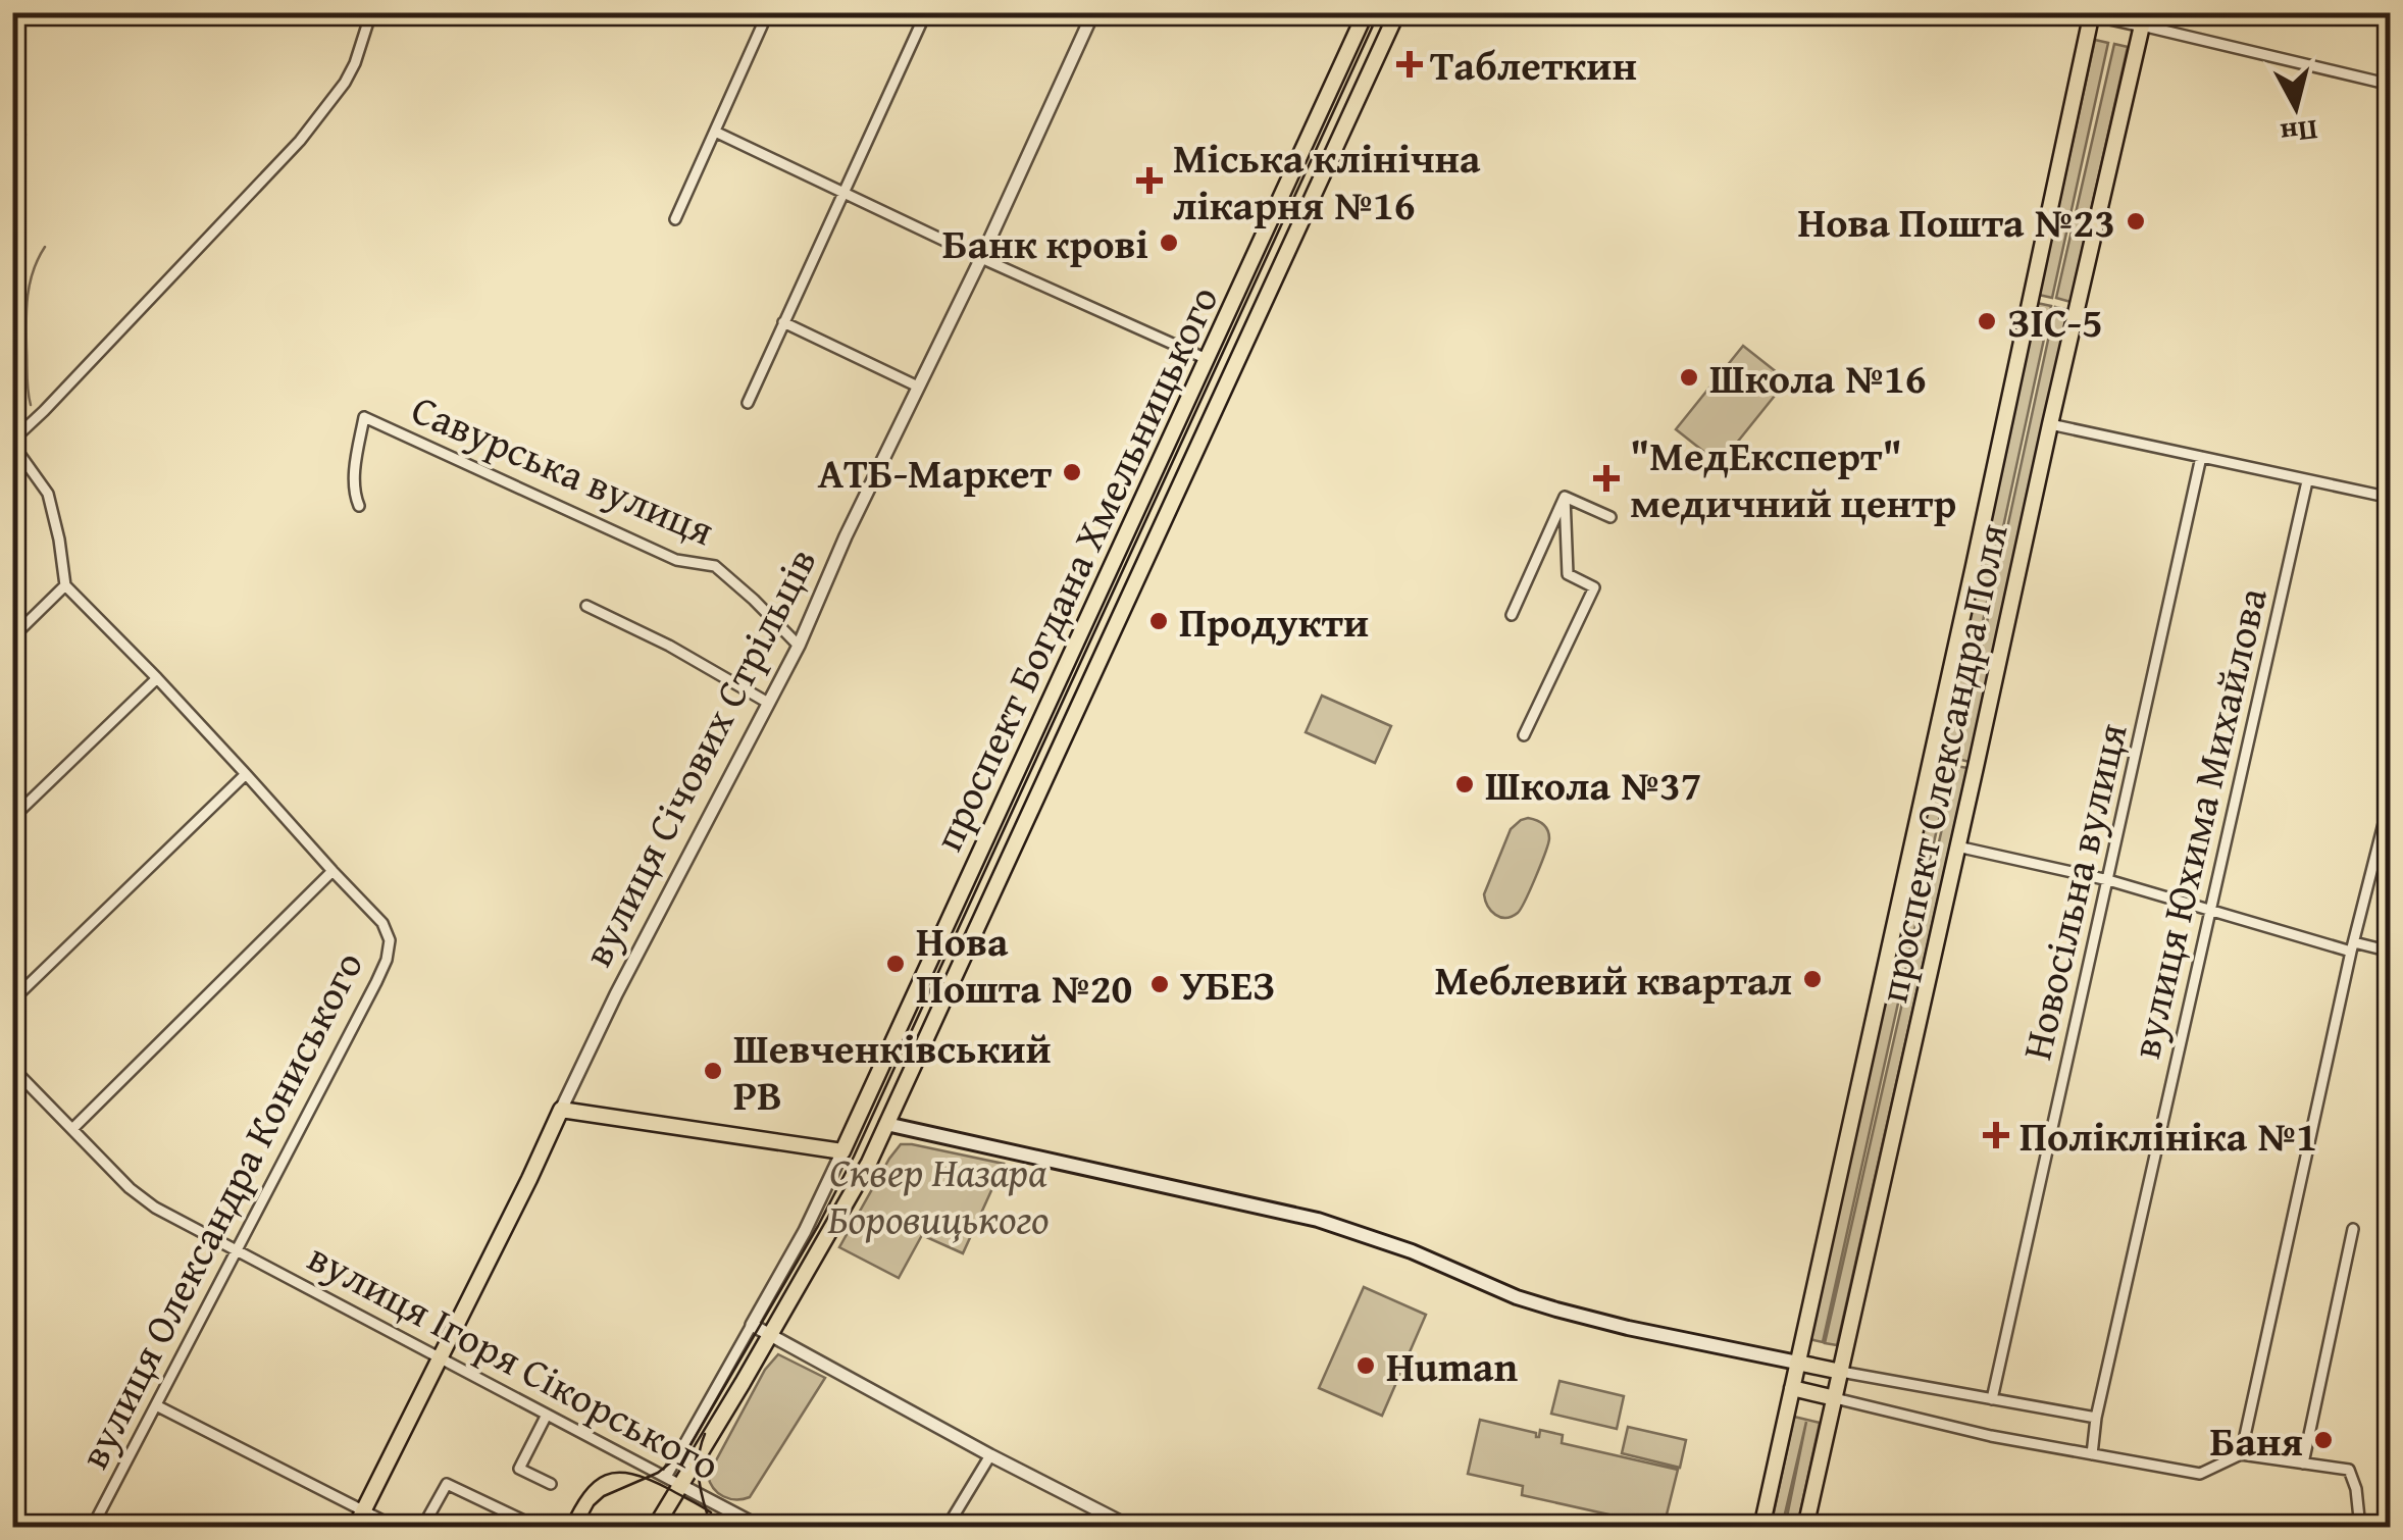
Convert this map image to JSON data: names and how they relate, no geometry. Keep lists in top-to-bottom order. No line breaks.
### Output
{"streets":{"main road":["проспект Богдана Хмельницького","вулиця Січових Стрільців","проспект Олександра Поля"],"street":["Савурська вулиця","вулиця Юхима Михайлова","Новосільна вулиця","вулиця Олександра Кониського","вулиця Ігоря Сікорського"]},"crossings":[["Савурська вулиця","вулиця Січових Стрільців"],["проспект Богдана Хмельницького","вулиця Ігоря Сікорського"],["вулиця Січових Стрільців","вулиця Ігоря Сікорського"],["вулиця Олександра Кониського","вулиця Ігоря Сікорського"]],"parks":["Сквер Назара Боровицького"],"places":{"health":["Таблеткин","Міська клінічна лікарня №16","\"МедЕксперт\" медичний центр","Поліклініка №1"],"other":["Нова Пошта №23","Банк крові","ЗІС-5","Школа №16","АТБ-Маркет","Продукти","Школа №37","Нова Пошта №20","Меблевий квартал","УБЕЗ","Шевченківський РВ","Human","Баня"]},"north":"bottom"}
